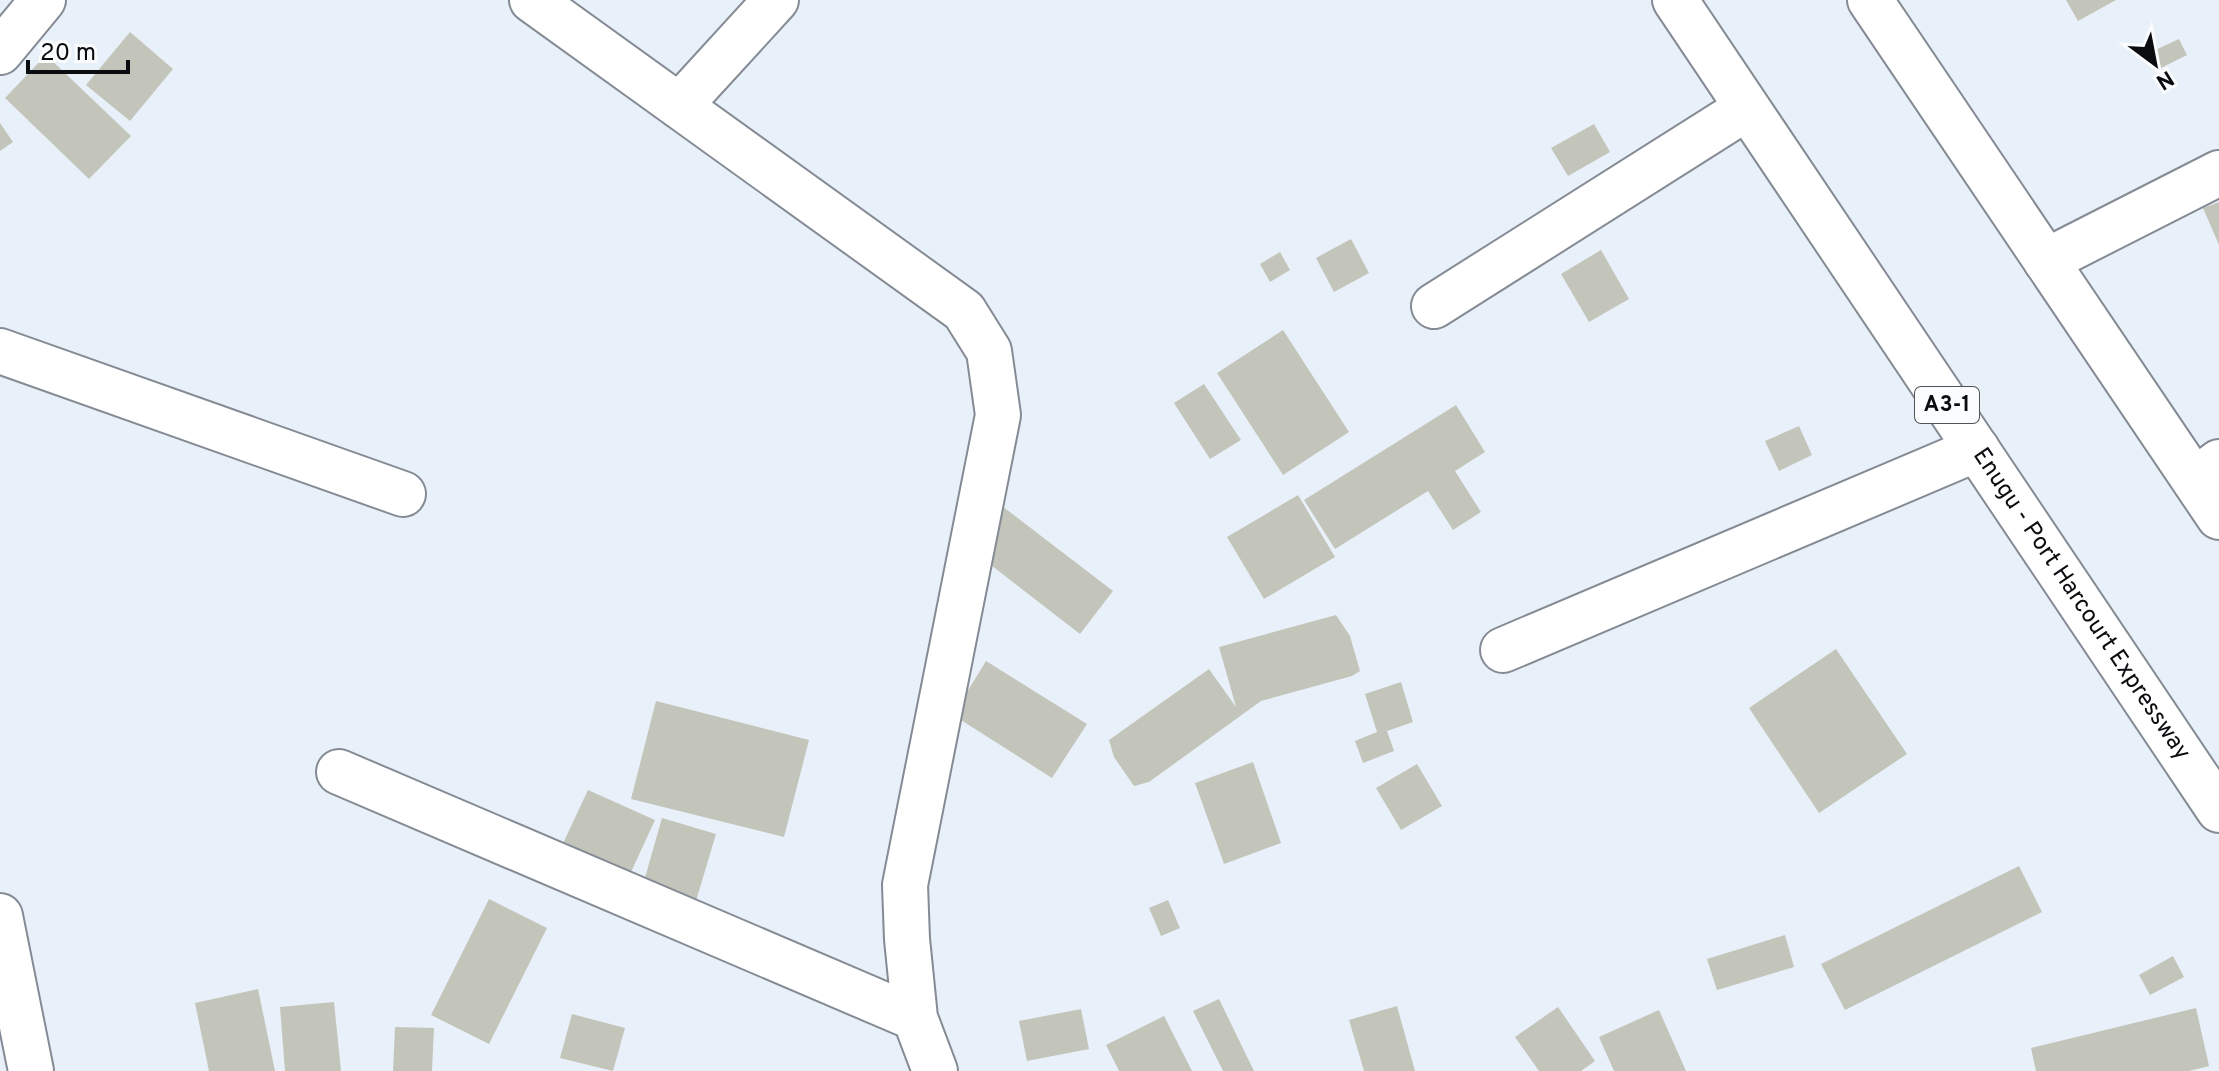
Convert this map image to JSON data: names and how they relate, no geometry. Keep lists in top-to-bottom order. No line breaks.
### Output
{"streets":{"main road":["A3-1","Enugu - Port Harcourt Expressway"]},"scale_bar":"20 m","north":"bottom right"}
